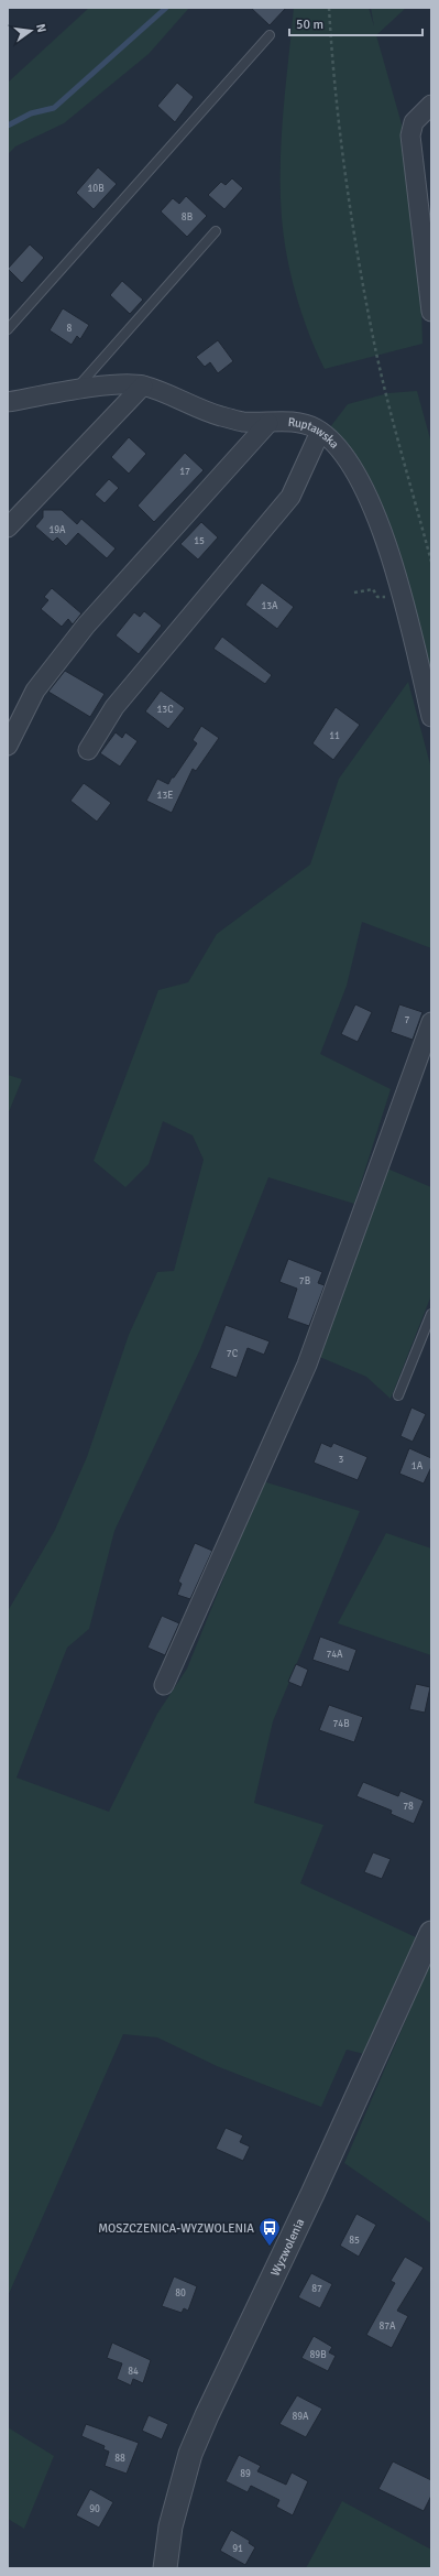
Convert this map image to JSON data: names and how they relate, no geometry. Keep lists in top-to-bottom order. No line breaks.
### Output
{"streets":{"street":["Ruptawska","Wyzwolenia"]},"places":{"bus stop":["MOSZCZENICA-WYZWOLENIA"]},"house_numbers":["10B","8B","8","17","19A","15","13A","13C","11","13E","7","7B","7C","3","1A","74A","74B","78","85","87","80","87A","89B","84","89A","88","89","90","91"],"scale_bar":"50 m","north":"right"}
